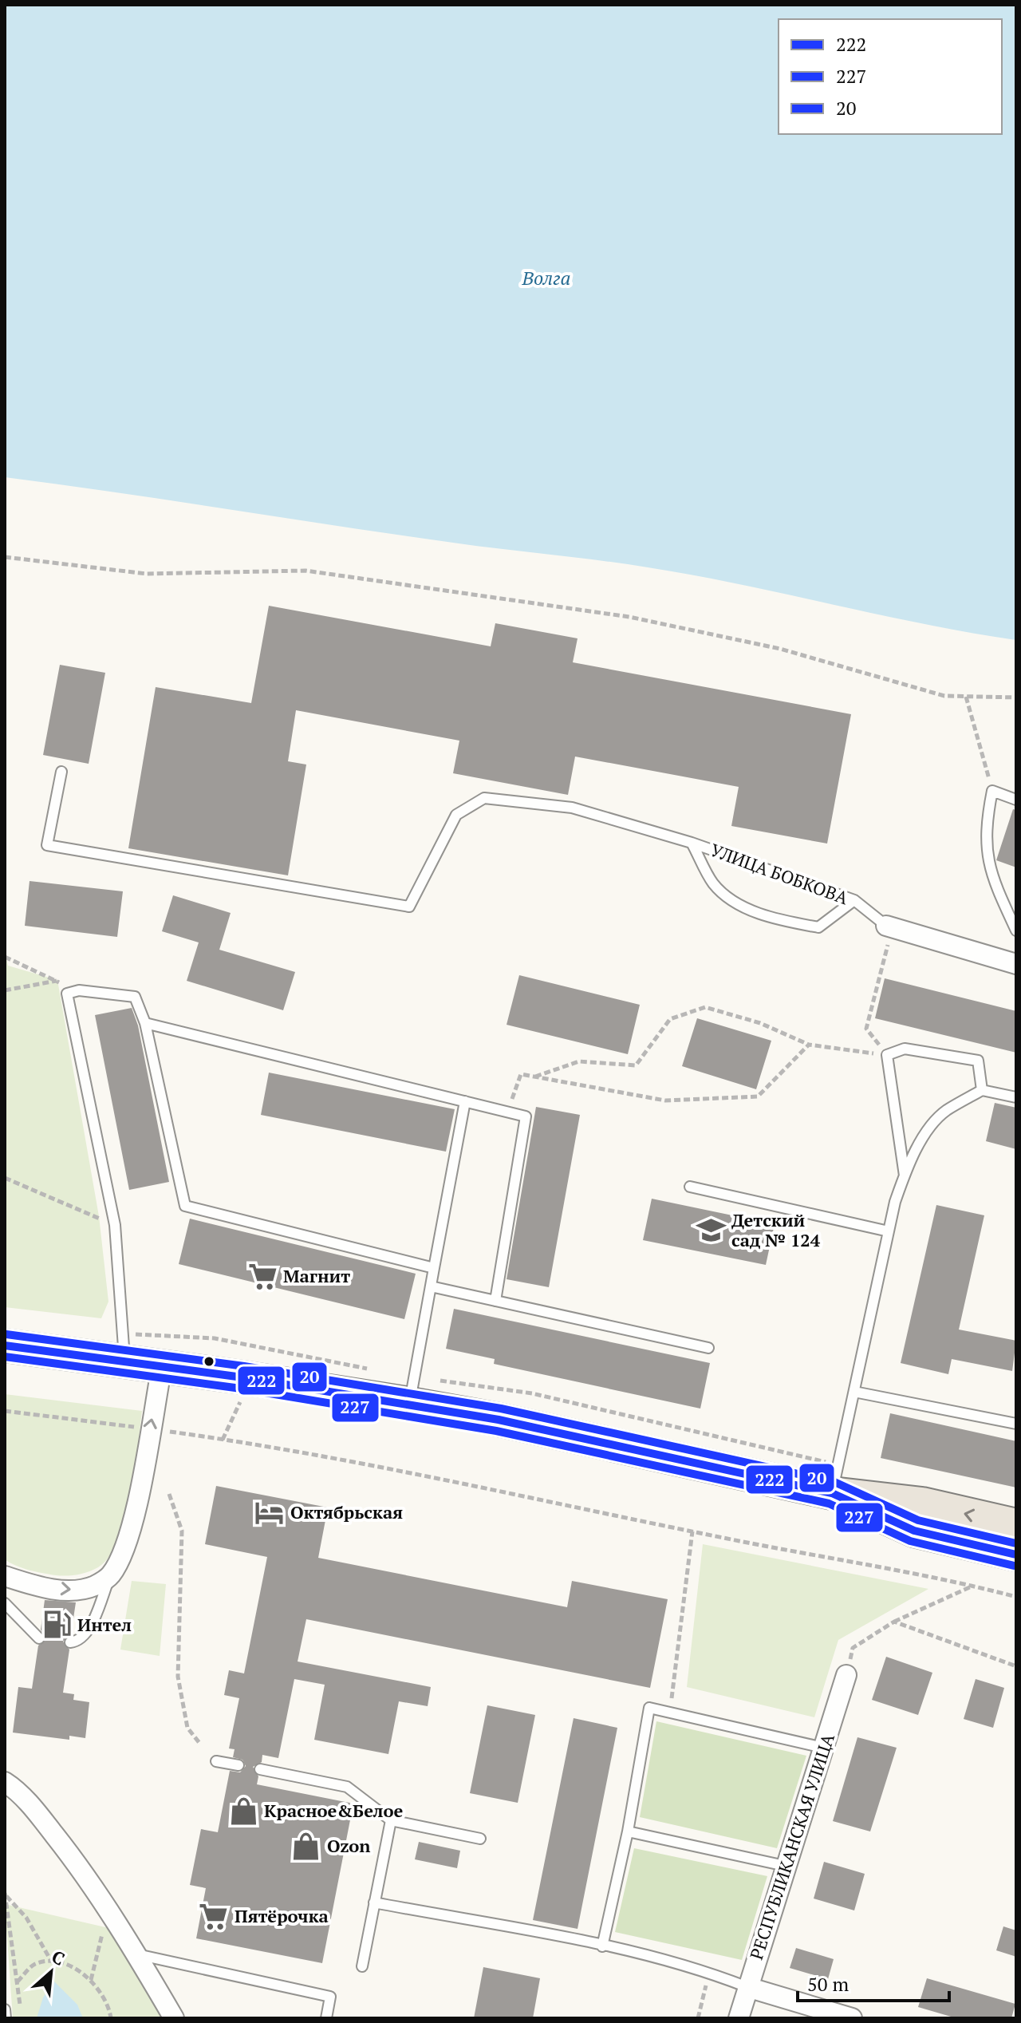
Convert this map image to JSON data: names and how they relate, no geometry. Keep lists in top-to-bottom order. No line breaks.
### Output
{"streets":{"street":["УЛИЦА БОБКОВА","РЕСПУБЛИКАНСКАЯ УЛИЦА"]},"water":["Волга"],"places":{"school or university":["Детский сад № 124"],"supermarket":["Магнит","Пятёрочка"],"hotel":["Октябрьская"],"fuel station":["Интел"],"shop":["Красное&Белое","Ozon"]},"lines":["transit line 20","transit line 222","transit line 227"],"legend":["222","227","20"],"scale_bar":"50 m","north":"top right"}
